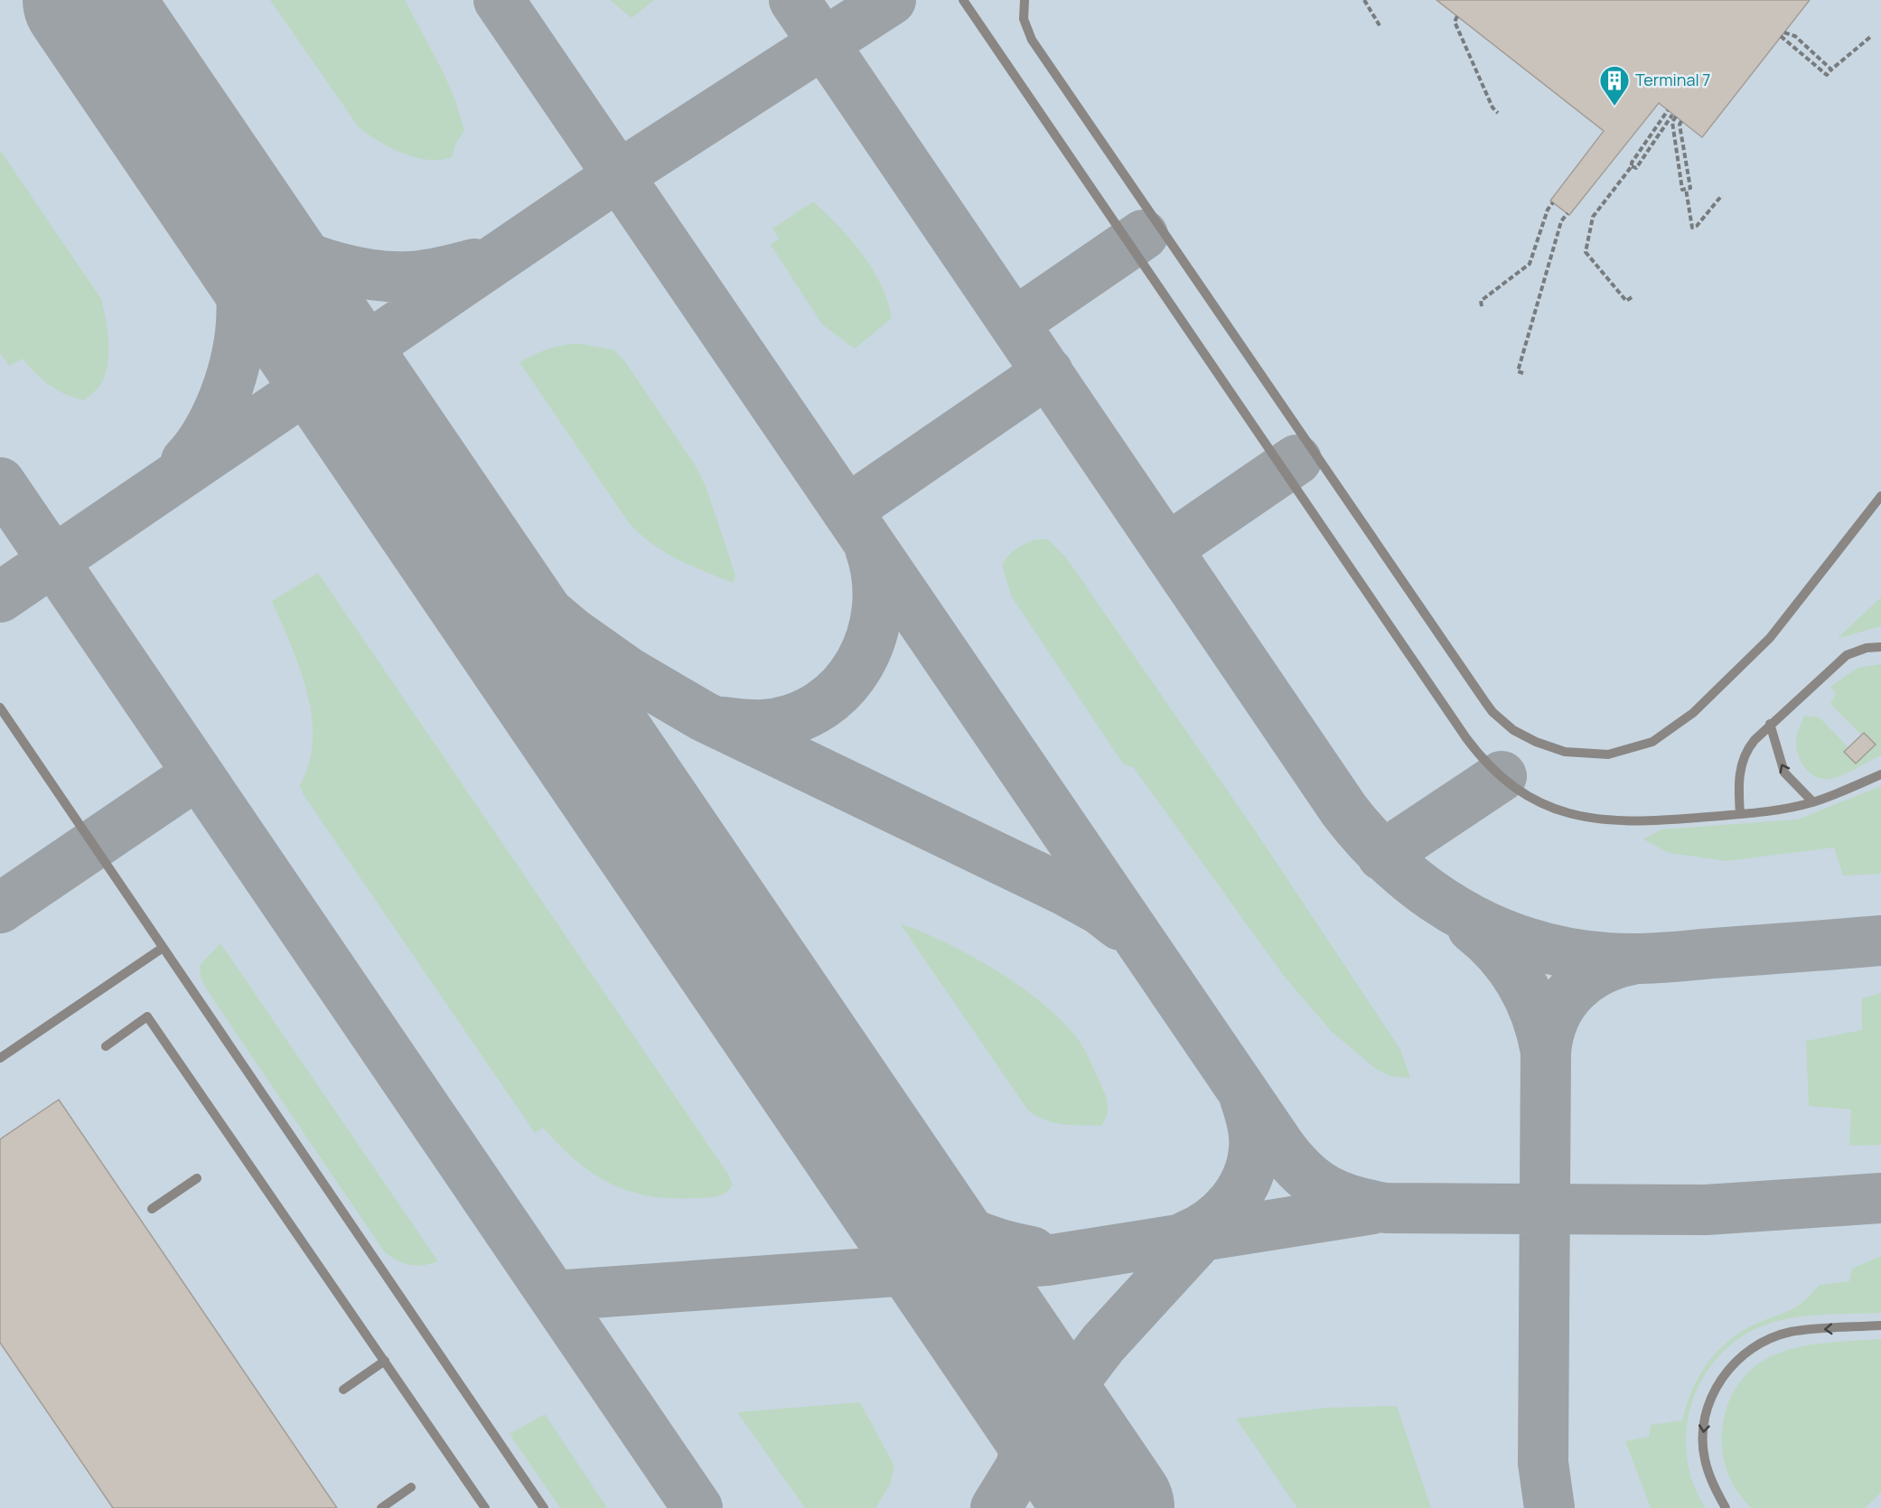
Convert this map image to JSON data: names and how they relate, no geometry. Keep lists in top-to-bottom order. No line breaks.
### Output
{"places":{"building":["Terminal 7"]}}
